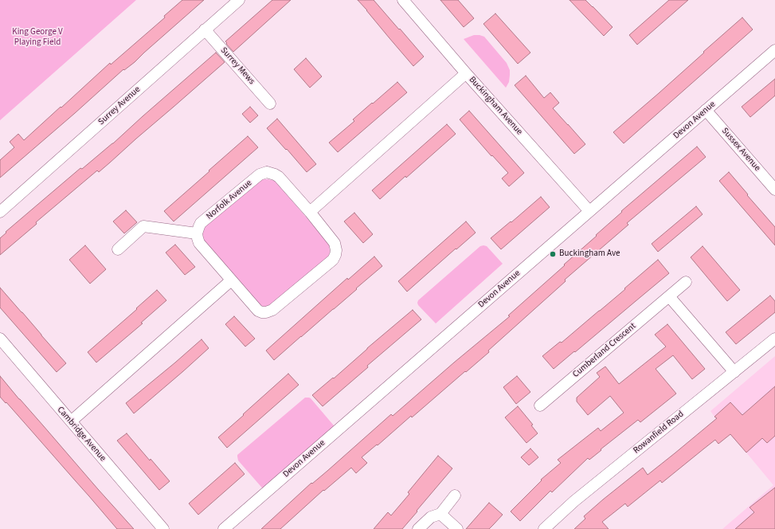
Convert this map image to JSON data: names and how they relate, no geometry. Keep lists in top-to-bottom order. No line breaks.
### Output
{"streets":{"street":["Surrey Mews","Surrey Avenue","Buckingham Avenue","Devon Avenue","Sussex Avenue","Norfolk Avenue","Cumberland Crescent","Rowanfield Road","Cambridge Avenue"]},"crossings":[["Surrey Mews","Surrey Avenue"],["Buckingham Avenue","Devon Avenue"],["Devon Avenue","Sussex Avenue"]],"parks":["King George V Playing Field"],"places":["Buckingham Ave"]}
